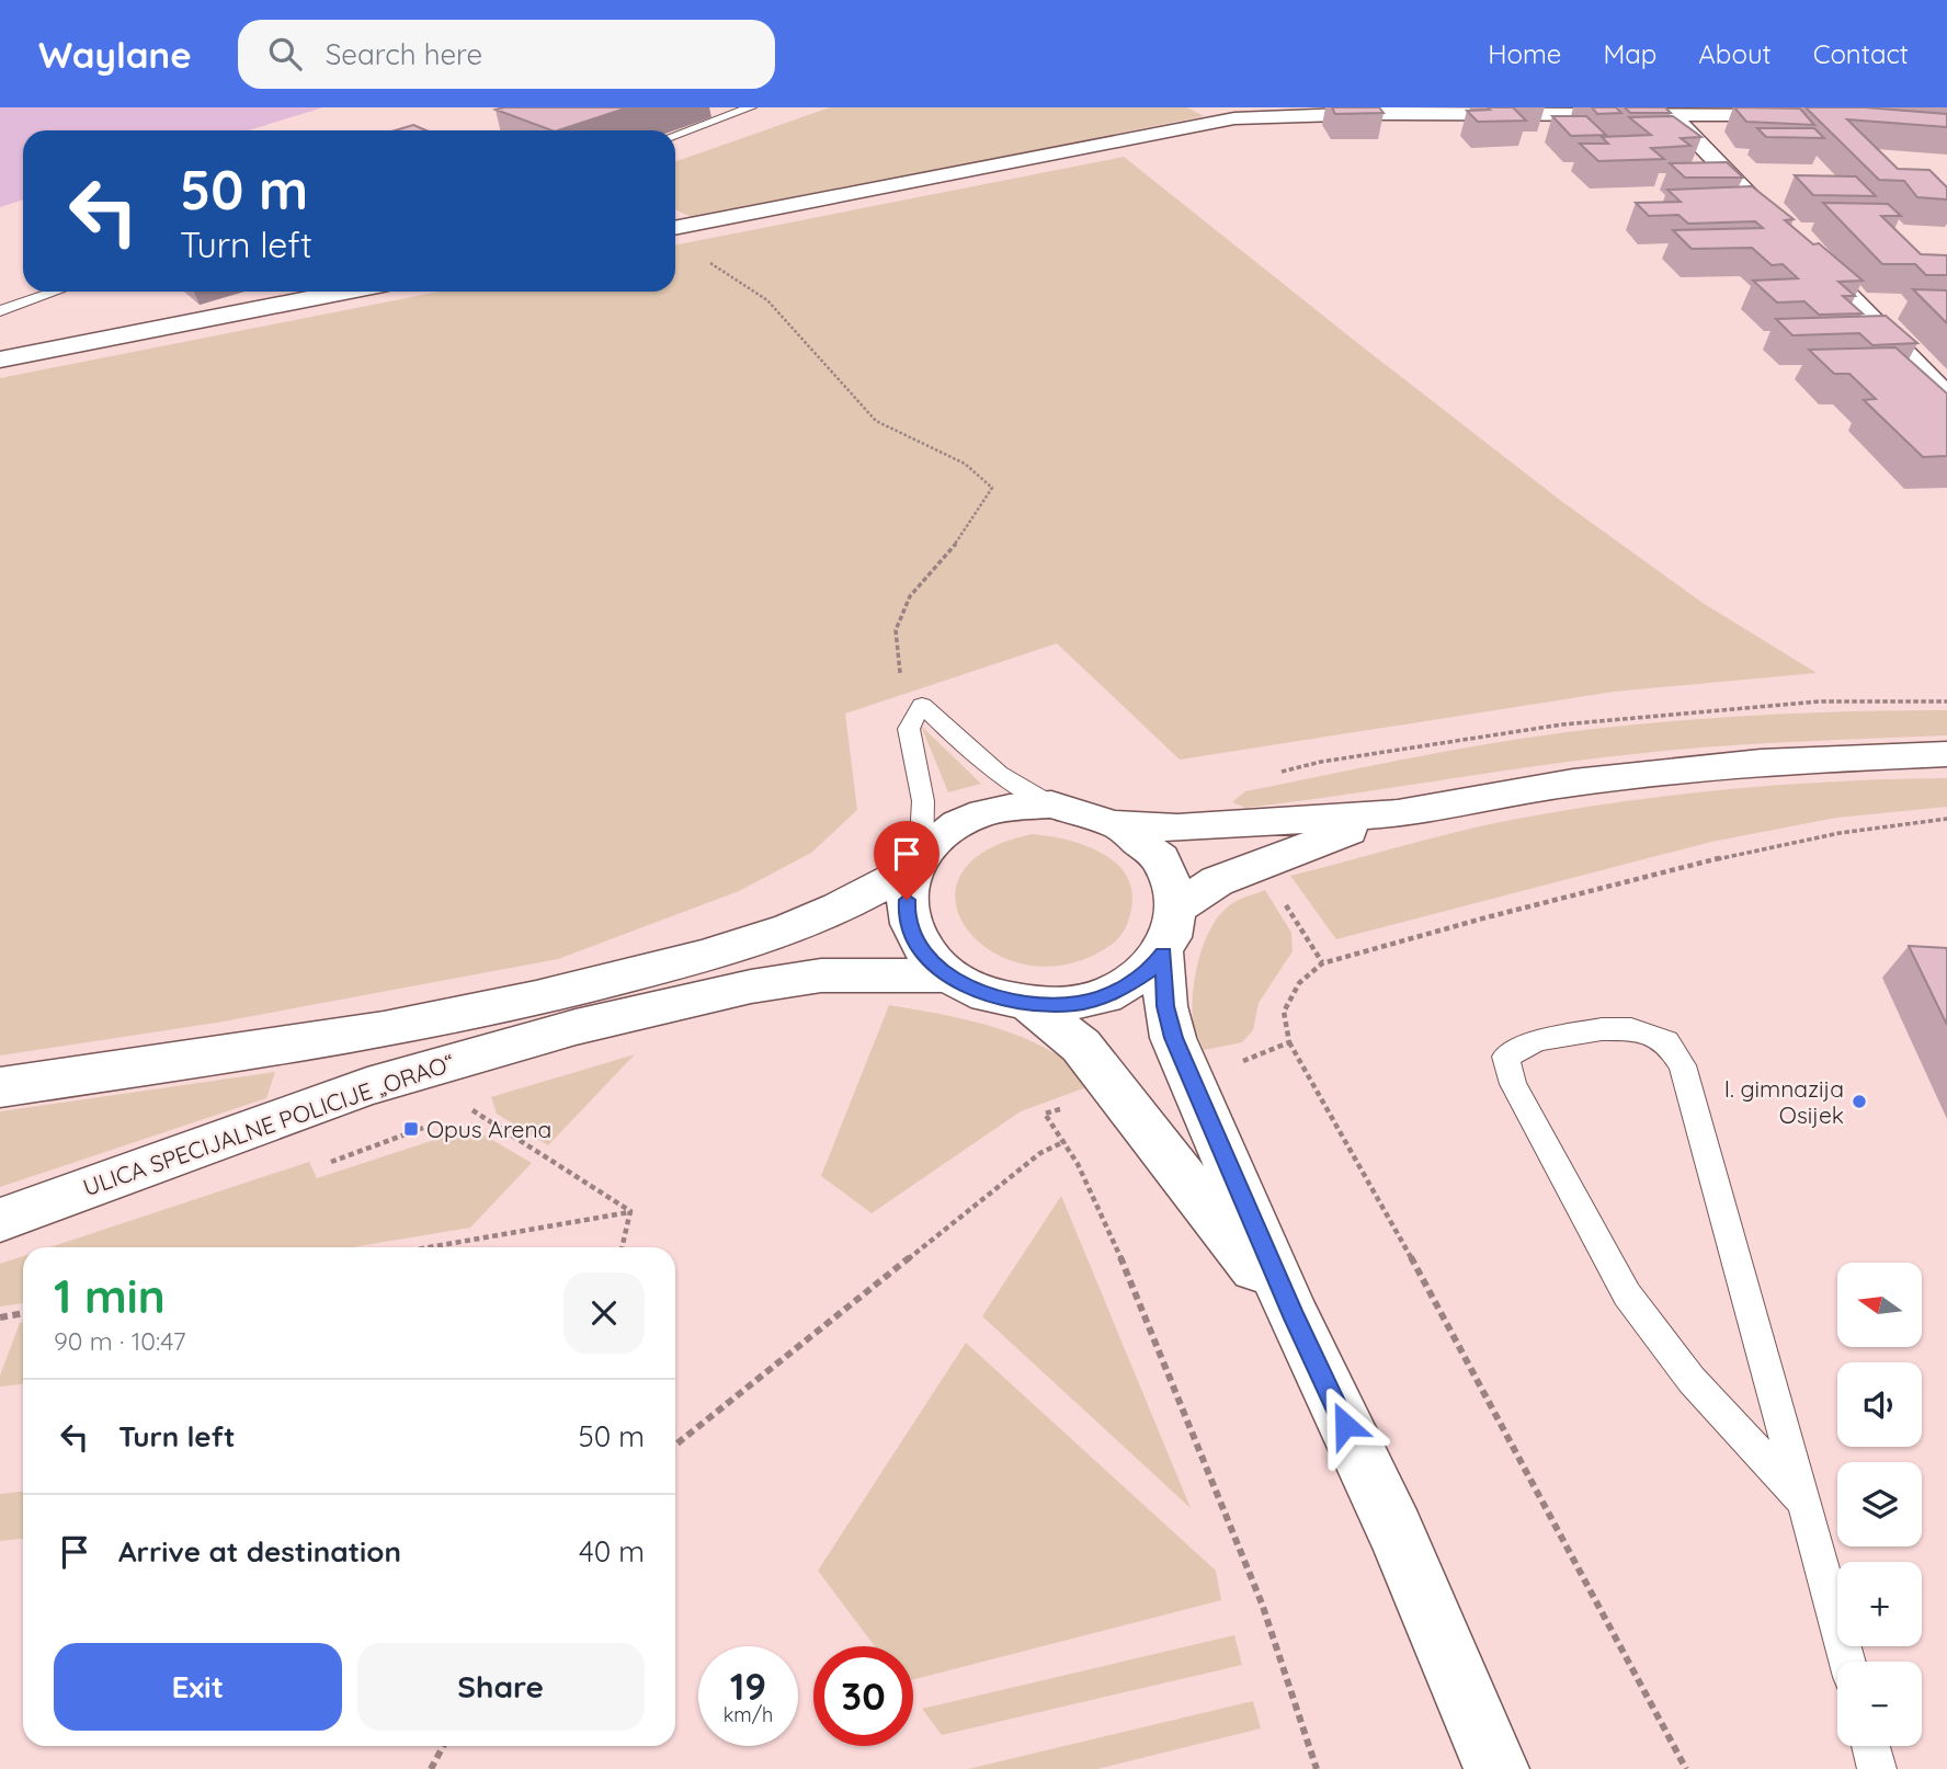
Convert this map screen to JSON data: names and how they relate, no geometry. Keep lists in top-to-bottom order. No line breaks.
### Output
{"streets":{"street":["ULICA SPECIJALNE POLICIJE „ORAO“"]},"places":{"other":["I. gimnazija Osijek"],"transit":["Opus Arena"]},"north":"left","page":{"header":"Waylane","search":"Search here","nav":["Home","Map","About","Contact"],"turn":["50 m","Turn left"],"heading":["1 min","90 m · 10:47"],"map_buttons":["+","−"],"list":[{"name":"Turn left","value":"50 m"},{"name":"Arrive at destination","value":"40 m"}],"buttons":["Exit","Share"],"speed":"19 km/h","limit":"30"}}
